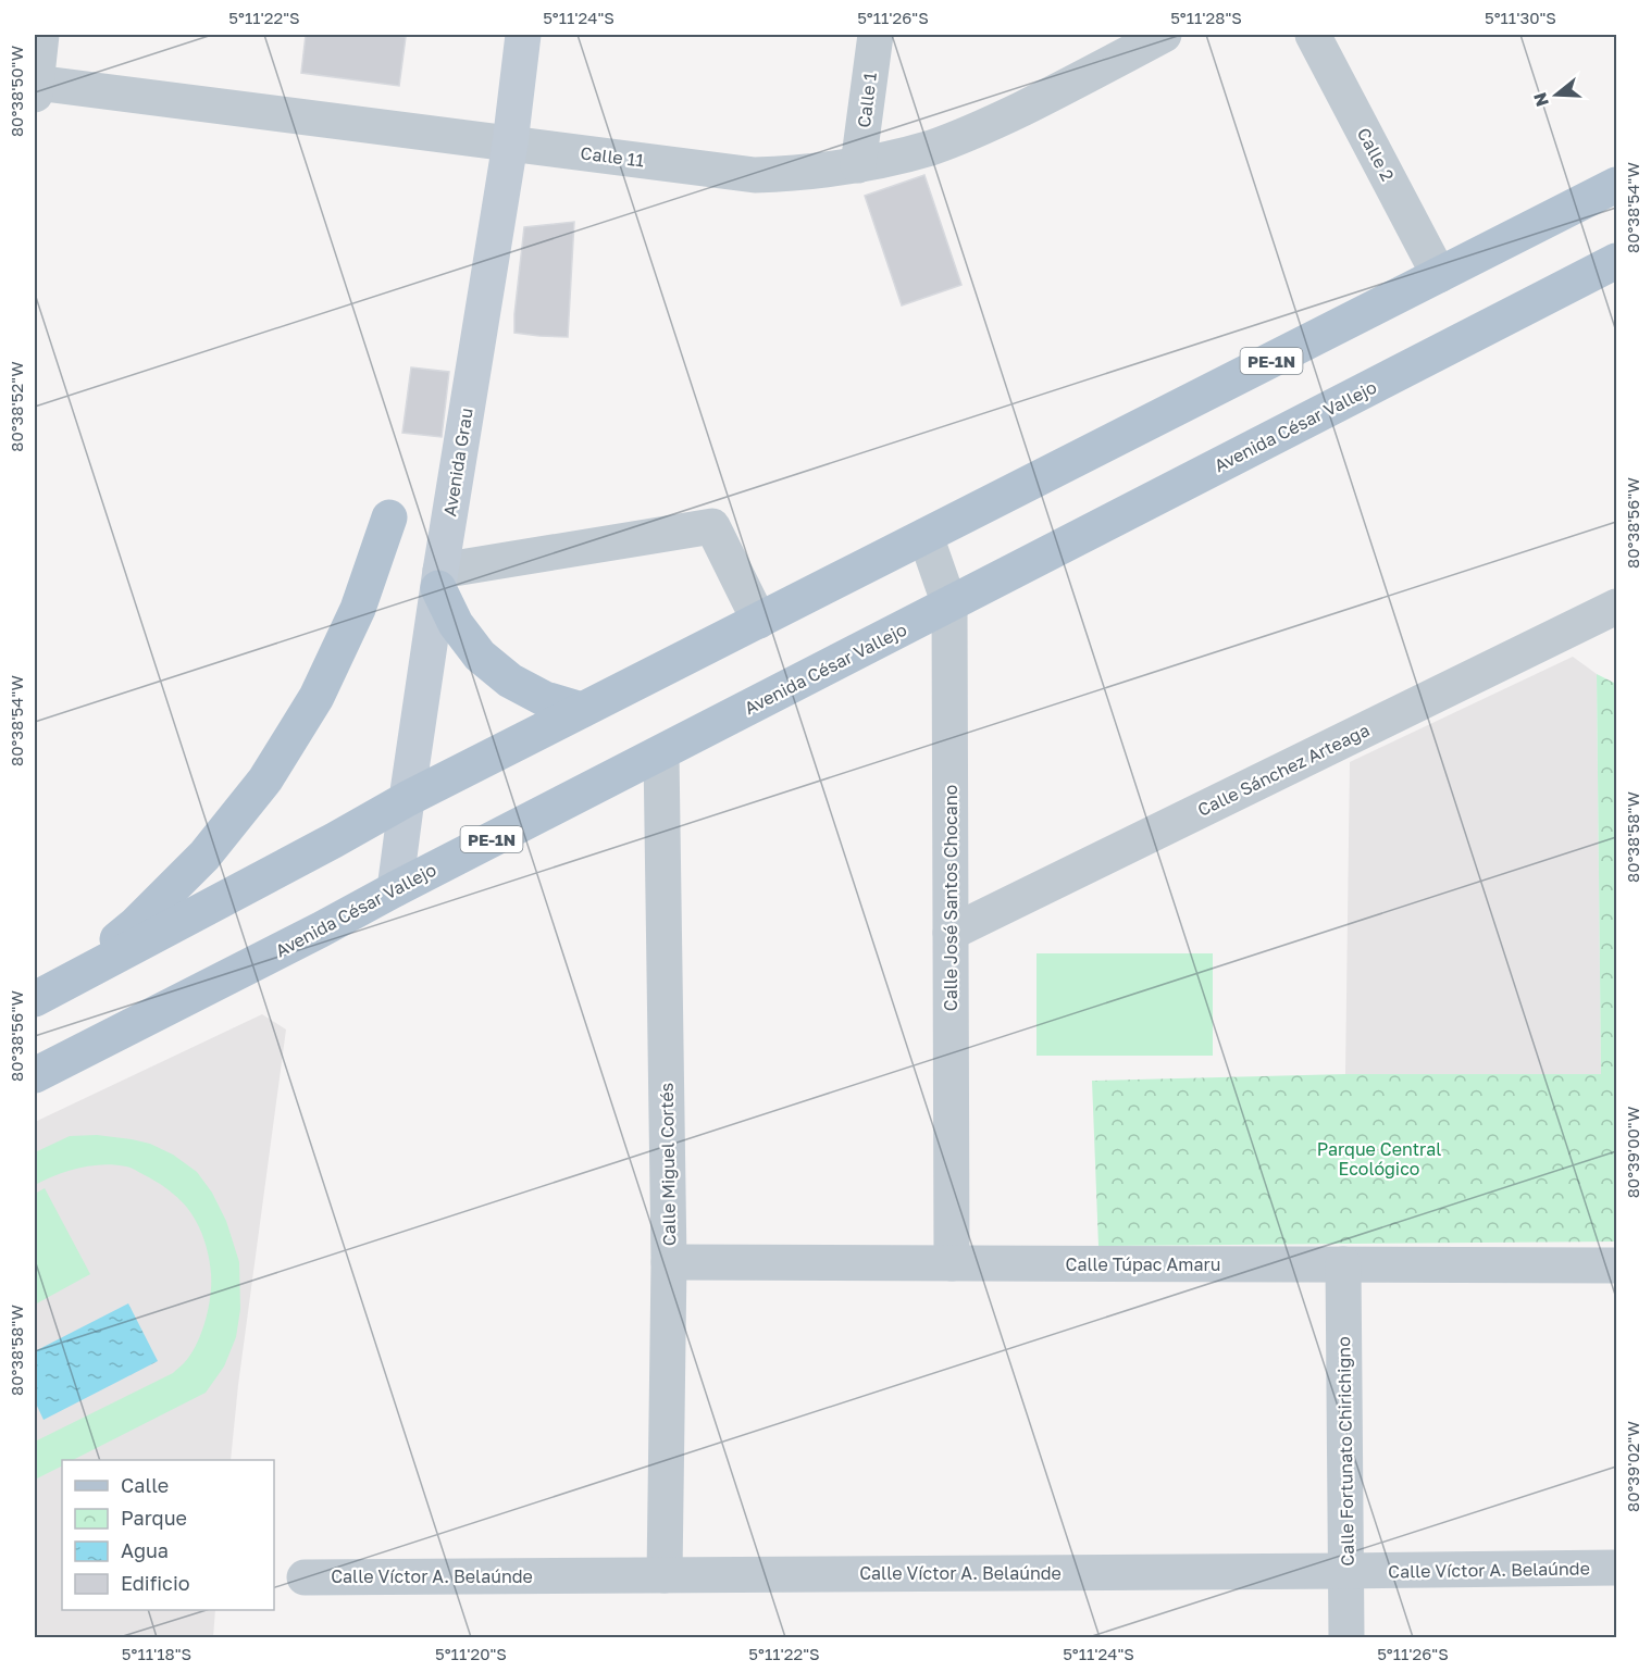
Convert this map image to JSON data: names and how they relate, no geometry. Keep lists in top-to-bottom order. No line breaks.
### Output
{"streets":{"main road":["PE-1N","Avenida César Vallejo","Avenida Grau"],"street":["Calle 1","Calle 2","Calle 11","Calle Sánchez Arteaga","Calle José Santos Chocano","Calle Miguel Cortés","Calle Túpac Amaru","Calle Fortunato Chirichigno","Calle Víctor A. Belaúnde"]},"crossings":[["Calle 1","Calle 11"],["Calle 2","PE-1N"],["Calle 11","Avenida Grau"],["PE-1N","Avenida Grau"],["PE-1N","Calle José Santos Chocano"],["Avenida César Vallejo","Avenida Grau"],["Avenida César Vallejo","Calle José Santos Chocano"],["Avenida César Vallejo","Calle Miguel Cortés"],["Calle Sánchez Arteaga","Calle José Santos Chocano"],["Calle José Santos Chocano","Calle Túpac Amaru"],["Calle Miguel Cortés","Calle Túpac Amaru"],["Calle Miguel Cortés","Calle Víctor A. Belaúnde"],["Calle Túpac Amaru","Calle Fortunato Chirichigno"],["Calle Fortunato Chirichigno","Calle Víctor A. Belaúnde"]],"parks":["Parque Central Ecológico"],"legend":["Calle","Parque","Agua","Edificio"],"north":"left","coordinates":["5°11'22\"S","5°11'24\"S","5°11'26\"S","5°11'28\"S","5°11'30\"S","80°38'50\"W","80°38'54\"W","80°38'52\"W","80°38'56\"W","80°38'58\"W","80°39'00\"W","80°39'02\"W","5°11'18\"S","5°11'20\"S"]}
